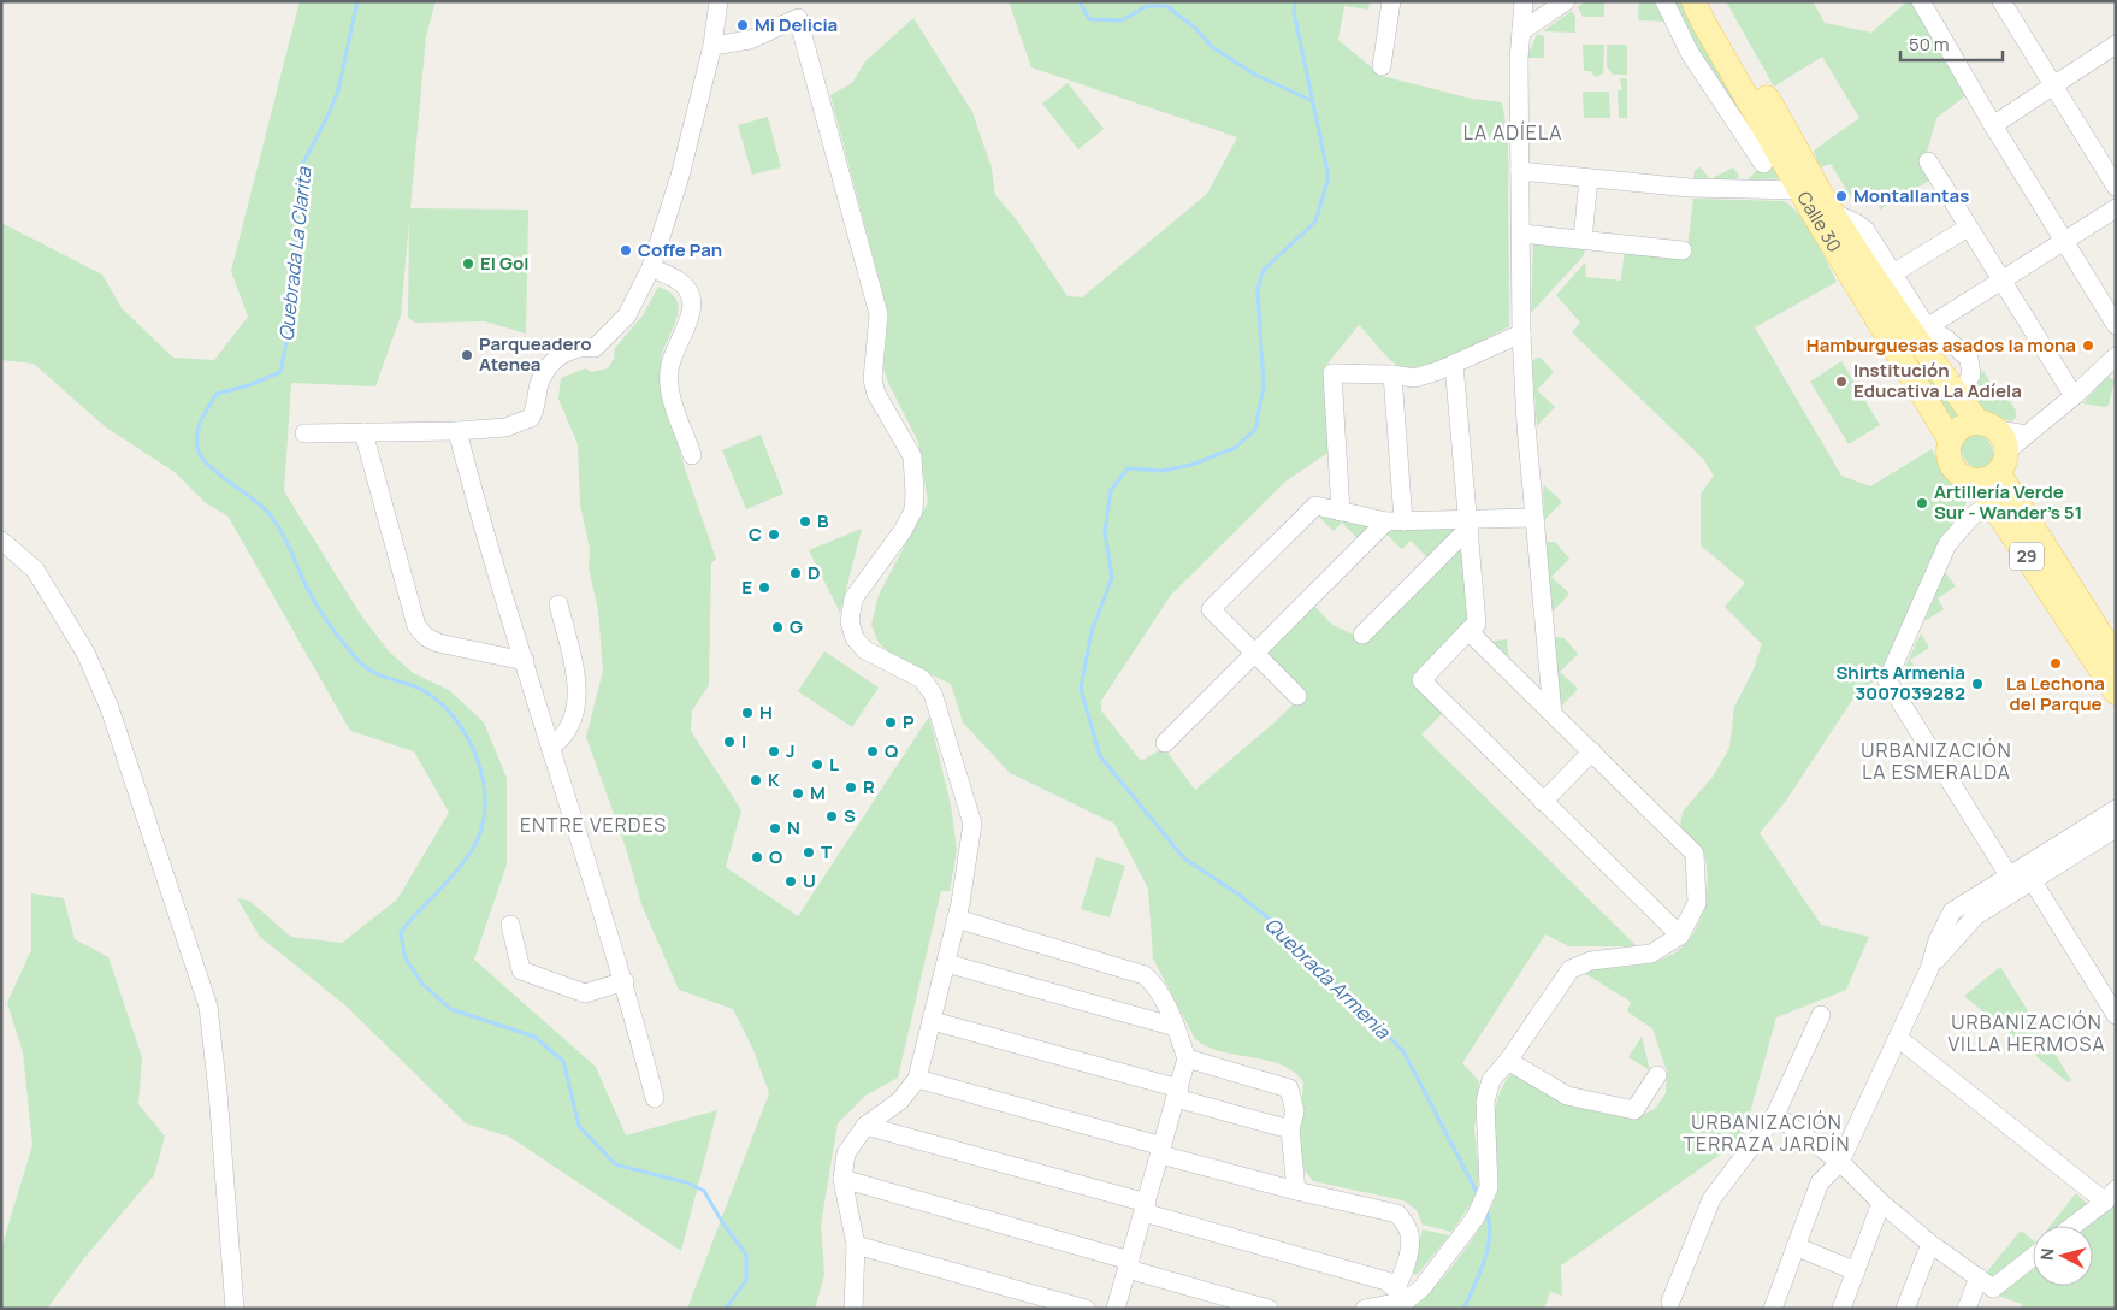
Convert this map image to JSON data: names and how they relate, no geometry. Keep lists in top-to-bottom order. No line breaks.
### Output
{"streets":{"main road":["Calle 30","29"]},"crossings":[["Calle 30","29"]],"districts":["LA ADÍELA","URBANIZACIÓN LA ESMERALDA","ENTRE VERDES","URBANIZACIÓN VILLA HERMOSA","URBANIZACIÓN TERRAZA JARDÍN"],"water":["Quebrada La Clarita","Quebrada Armenia"],"places":["Mi Delicia","Montallantas","Coffe Pan","El Gol","Hamburguesas asados la mona","Parqueadero Atenea","Institución Educativa La Adíela","Artillería Verde Sur - Wander's 51","B","C","D","E","G","La Lechona del Parque","Shirts Armenia 3007039282","H","P","I","J","Q","L","K","R","M","S","N","T","O","U"],"scale_bar":"50 m","north":"left"}
